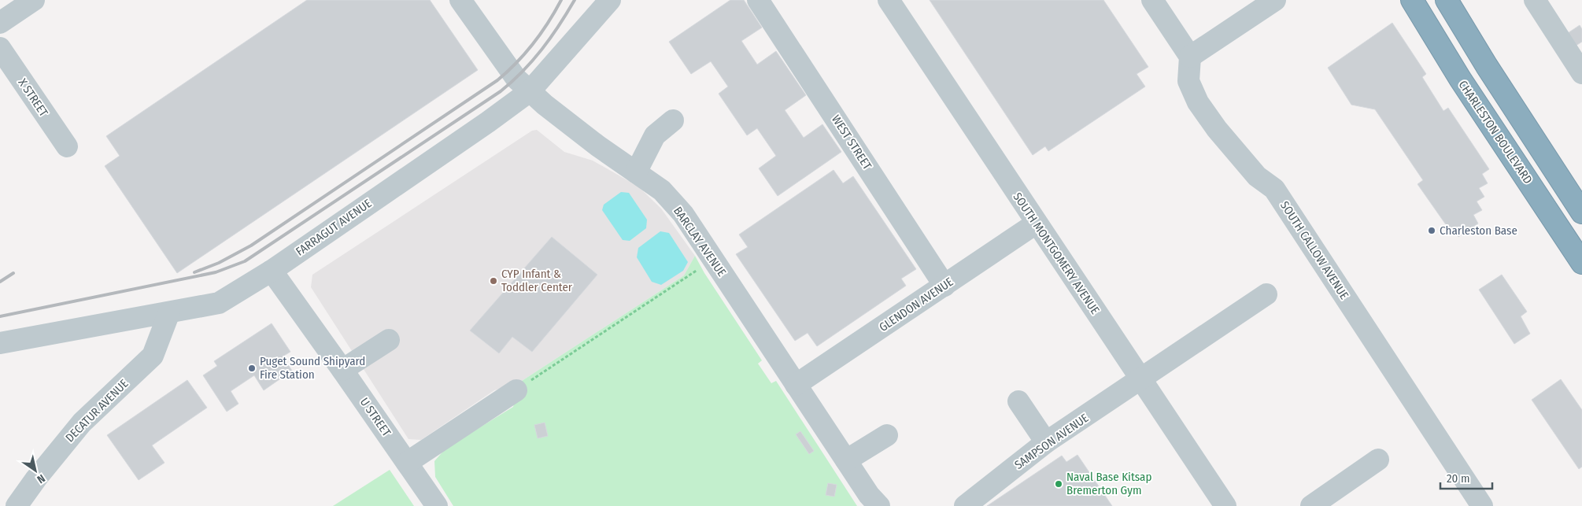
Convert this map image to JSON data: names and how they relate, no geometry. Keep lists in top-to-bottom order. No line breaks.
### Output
{"streets":{"highway":["CHARLESTON BOULEVARD"],"street":["X STREET","WEST STREET","FARRAGUT AVENUE","BARCLAY AVENUE","SOUTH CALLOW AVENUE","SOUTH MONTGOMERY AVENUE","GLENDON AVENUE","DECATUR AVENUE","U STREET","SAMPSON AVENUE"]},"crossings":[["WEST STREET","GLENDON AVENUE"],["FARRAGUT AVENUE","BARCLAY AVENUE"],["FARRAGUT AVENUE","DECATUR AVENUE"],["FARRAGUT AVENUE","U STREET"],["BARCLAY AVENUE","GLENDON AVENUE"],["SOUTH MONTGOMERY AVENUE","GLENDON AVENUE"],["SOUTH MONTGOMERY AVENUE","SAMPSON AVENUE"]],"places":["Charleston Base","CYP Infant & Toddler Center","Puget Sound Shipyard Fire Station","Naval Base Kitsap Bremerton Gym"],"scale_bar":"20 m","north":"bottom right"}
